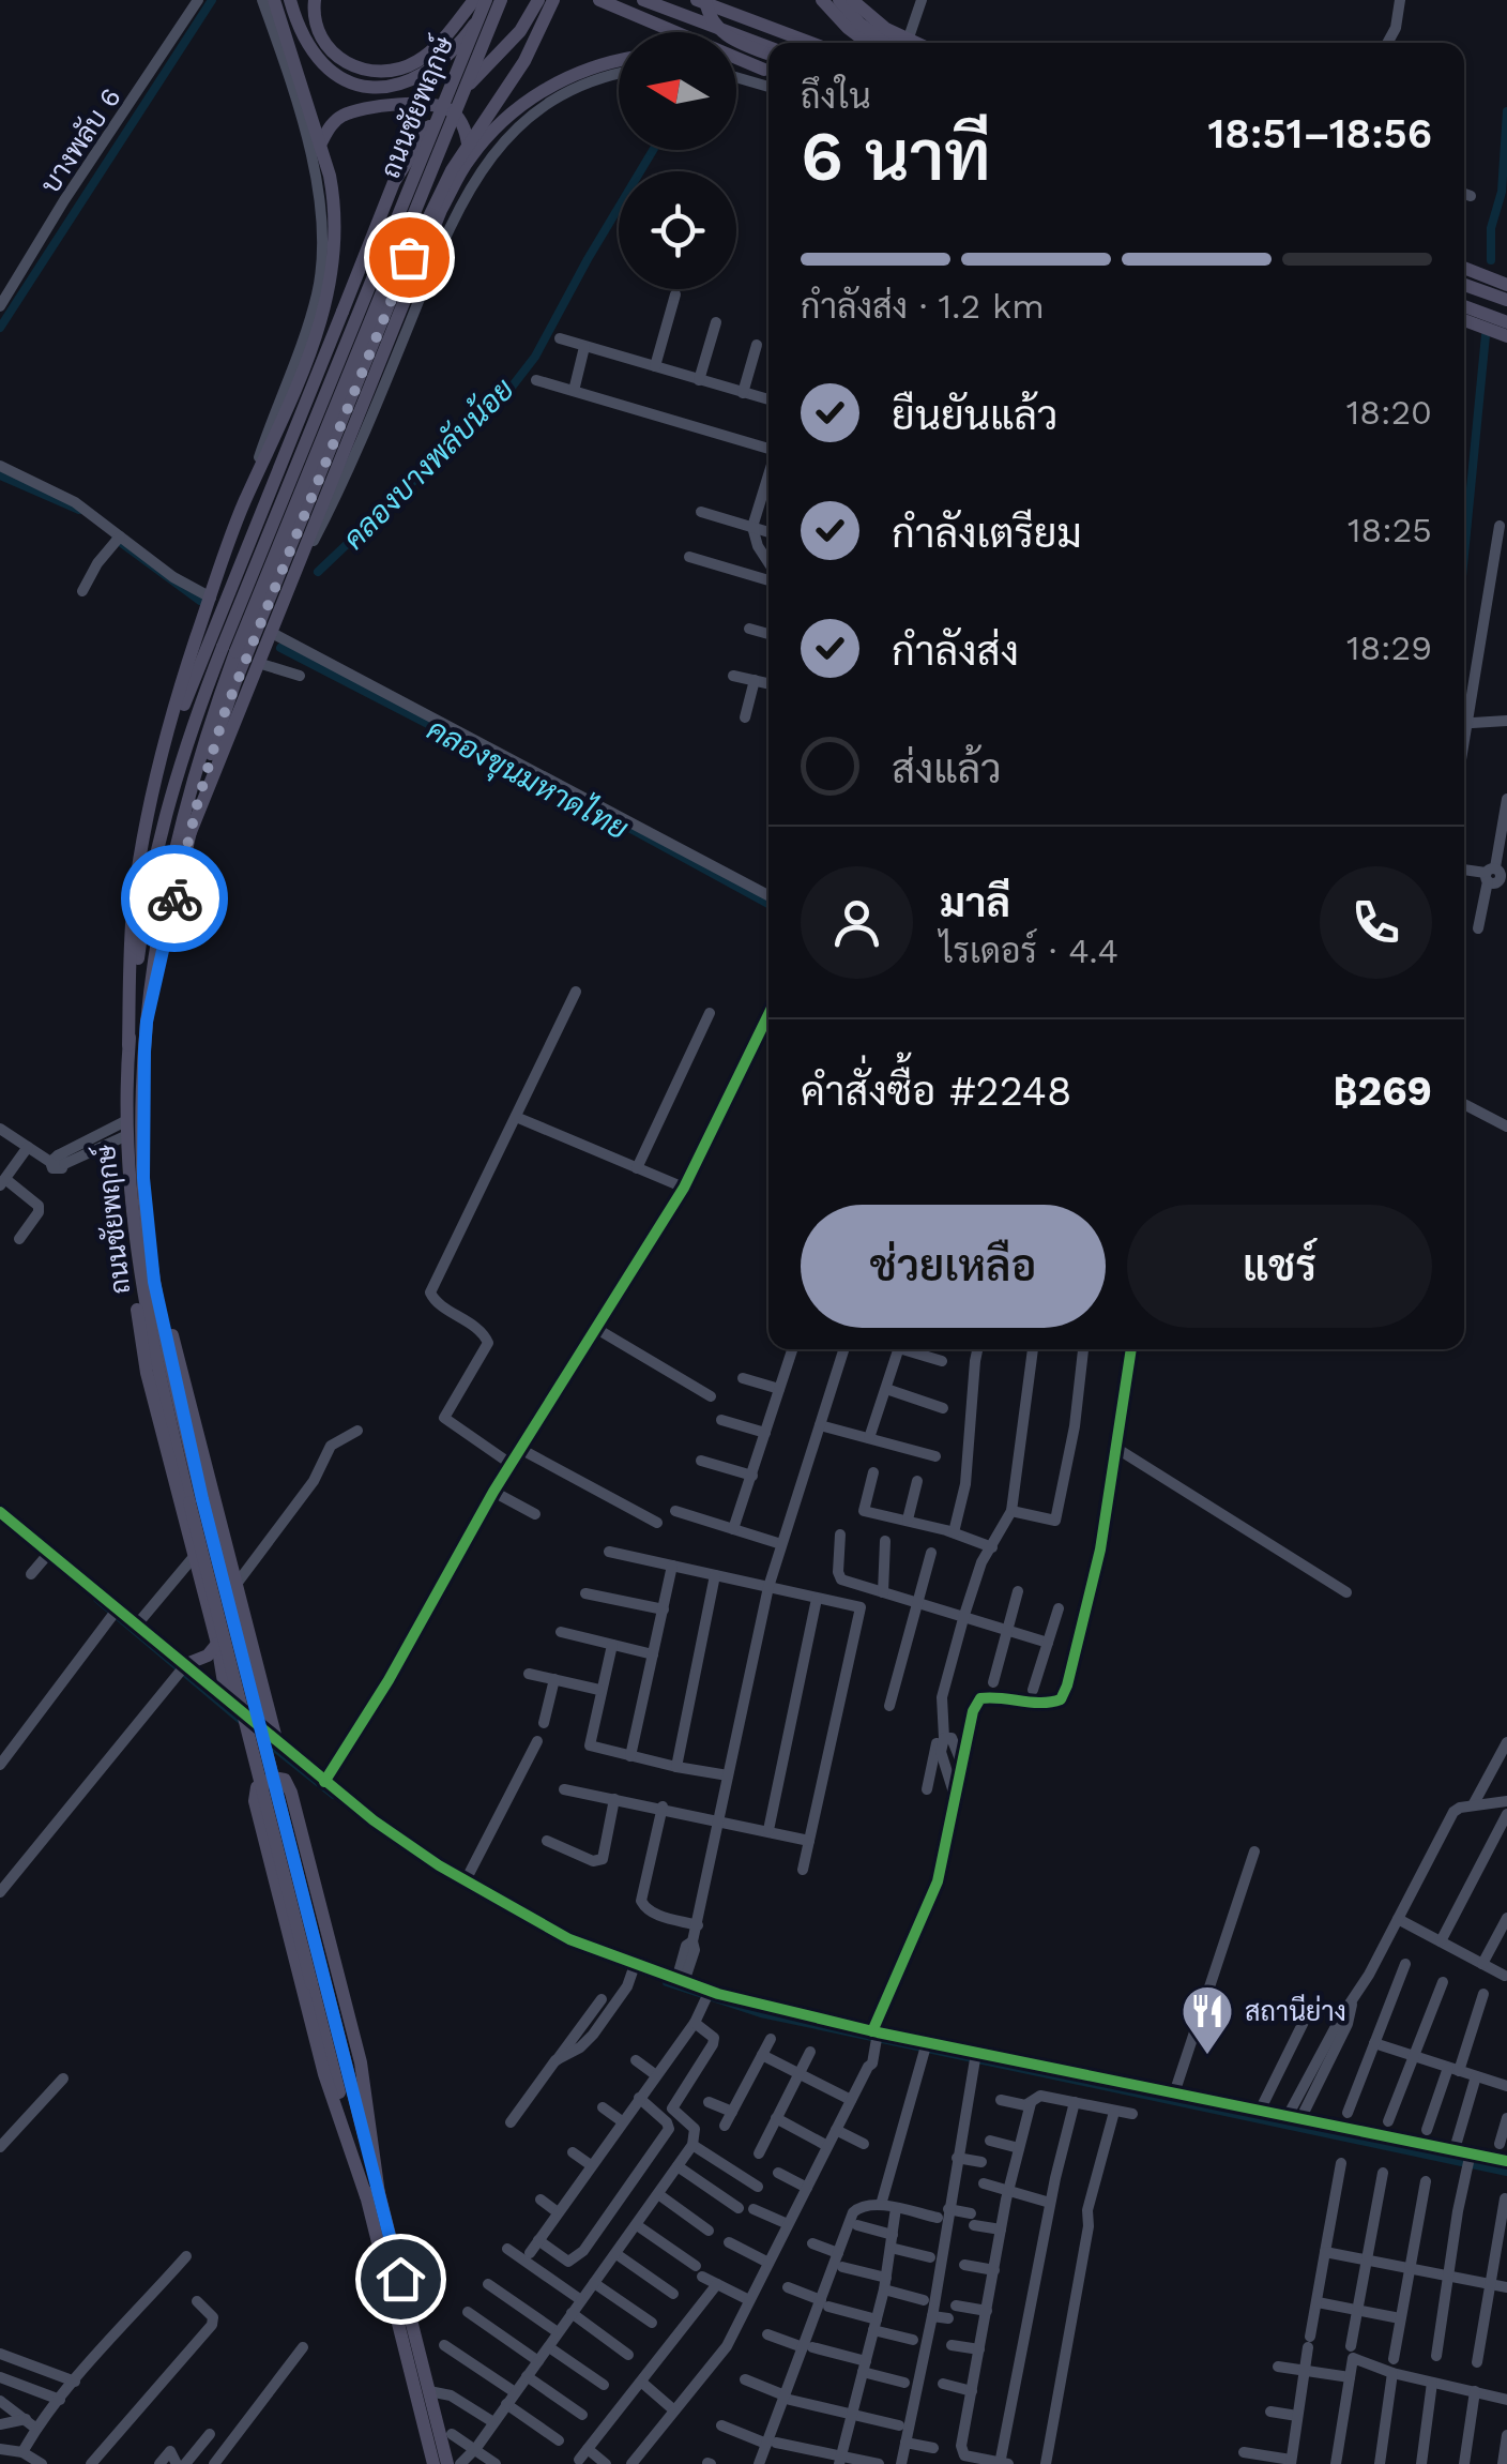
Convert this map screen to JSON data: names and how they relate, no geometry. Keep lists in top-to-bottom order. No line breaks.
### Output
{"streets":{"main road":["ถนนชัยพฤกษ์"],"street":["บางพลับ 6"]},"water":["คลองบางพลับน้อย","คลองขุนมหาดไทย"],"places":{"restaurant":["สถานีย่าง"]},"north":"left","page":{"heading":["6 นาที","ถึงใน","18:51–18:56"],"panel":["มาลี","ไรเดอร์ · 4.4","คำสั่งซื้อ #2248","฿269"],"bar":"กำลังส่ง · 1.2 km","list":[["ยืนยันแล้ว","18:20"],["กำลังเตรียม","18:25"],["กำลังส่ง","18:29"],"ส่งแล้ว"],"buttons":["ช่วยเหลือ","แชร์"]}}
